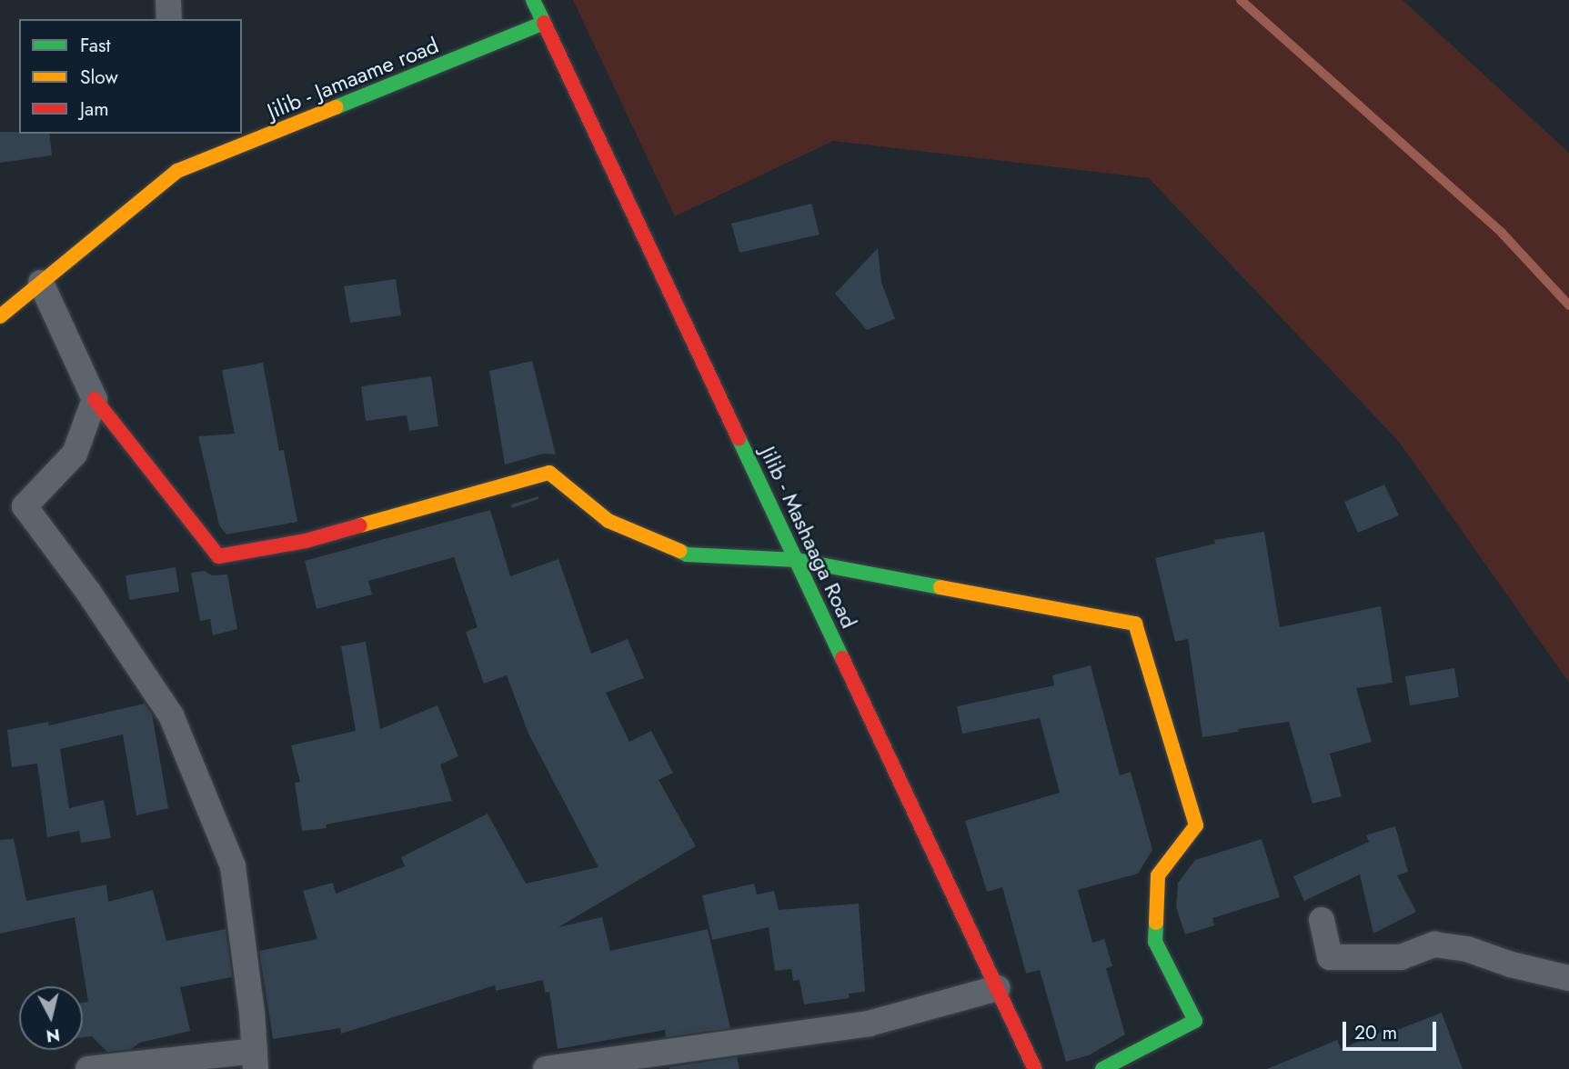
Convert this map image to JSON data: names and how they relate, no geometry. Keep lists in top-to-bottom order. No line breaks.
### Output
{"streets":{"main road":["Jilib - Jamaame road","Jilib - Mashaaga Road"]},"crossings":[["Jilib - Jamaame road","Jilib - Mashaaga Road"]],"legend":["Fast","Slow","Jam"],"scale_bar":"20 m","north":"bottom"}
